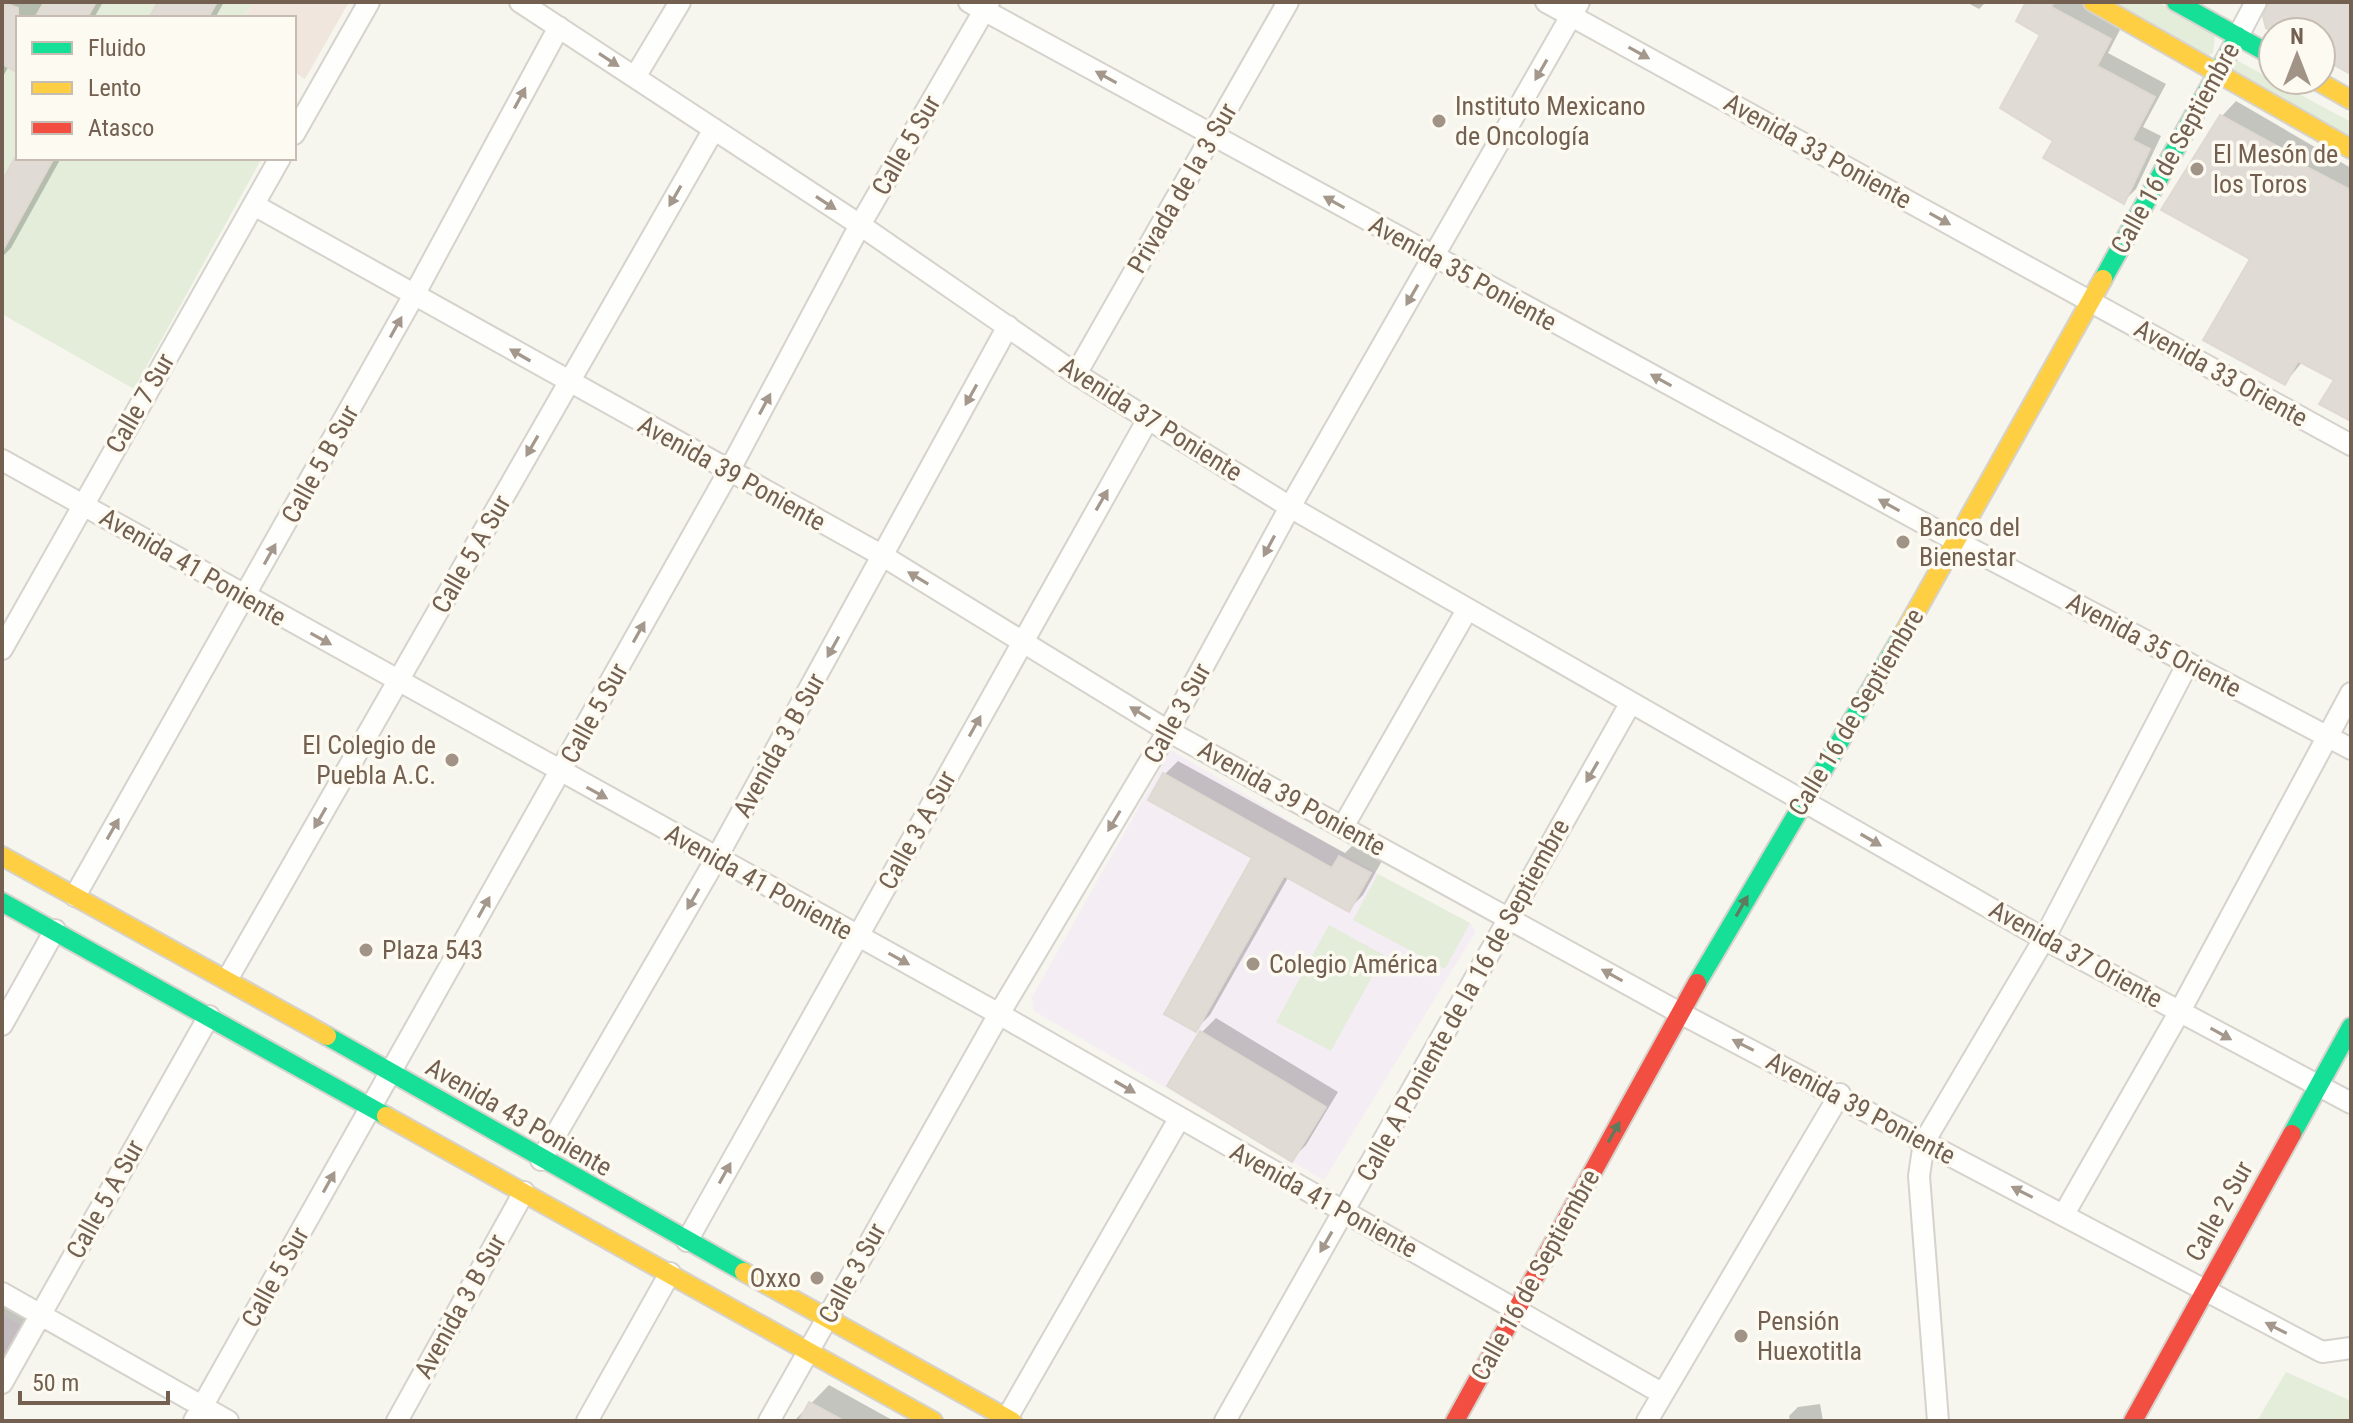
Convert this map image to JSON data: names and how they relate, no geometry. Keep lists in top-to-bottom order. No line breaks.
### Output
{"streets":{"main road":["Calle 16 de Septiembre","Avenida 43 Poniente","Calle 2 Sur"],"street":["Calle 5 Sur","Avenida 33 Poniente","Privada de la 3 Sur","Avenida 35 Poniente","Avenida 33 Oriente","Calle 7 Sur","Avenida 37 Poniente","Calle 5 B Sur","Avenida 39 Poniente","Calle 5 A Sur","Avenida 41 Poniente","Avenida 35 Oriente","Calle 3 Sur","Avenida 3 B Sur","Calle 3 A Sur","Avenida 37 Oriente","Calle A Poniente de la 16 de Septiembre"]},"crossings":[["Calle 5 Sur","Avenida 35 Poniente"],["Calle 5 Sur","Avenida 37 Poniente"],["Calle 5 Sur","Avenida 39 Poniente"],["Calle 5 Sur","Avenida 41 Poniente"],["Calle 5 Sur","Avenida 43 Poniente"],["Calle 16 de Septiembre","Avenida 33 Poniente"],["Calle 16 de Septiembre","Avenida 35 Poniente"],["Calle 16 de Septiembre","Avenida 33 Oriente"],["Calle 16 de Septiembre","Avenida 37 Poniente"],["Calle 16 de Septiembre","Avenida 39 Poniente"],["Calle 16 de Septiembre","Avenida 41 Poniente"],["Calle 16 de Septiembre","Avenida 35 Oriente"],["Calle 16 de Septiembre","Avenida 37 Oriente"],["Avenida 33 Poniente","Avenida 33 Oriente"],["Avenida 33 Poniente","Calle 3 Sur"],["Privada de la 3 Sur","Avenida 35 Poniente"],["Privada de la 3 Sur","Avenida 37 Poniente"],["Avenida 35 Poniente","Avenida 35 Oriente"],["Avenida 35 Poniente","Calle 3 Sur"],["Calle 7 Sur","Avenida 39 Poniente"],["Calle 7 Sur","Avenida 41 Poniente"],["Avenida 37 Poniente","Calle 5 B Sur"],["Avenida 37 Poniente","Calle 5 A Sur"],["Avenida 37 Poniente","Calle 3 Sur"],["Avenida 37 Poniente","Avenida 3 B Sur"],["Avenida 37 Poniente","Calle 3 A Sur"],["Avenida 37 Poniente","Avenida 37 Oriente"],["Avenida 37 Poniente","Calle A Poniente de la 16 de Septiembre"],["Calle 5 B Sur","Avenida 39 Poniente"],["Calle 5 B Sur","Avenida 41 Poniente"],["Calle 5 B Sur","Avenida 43 Poniente"],["Avenida 39 Poniente","Calle 5 A Sur"],["Avenida 39 Poniente","Calle 3 Sur"],["Avenida 39 Poniente","Avenida 3 B Sur"],["Avenida 39 Poniente","Calle 3 A Sur"],["Avenida 39 Poniente","Calle A Poniente de la 16 de Septiembre"],["Avenida 39 Poniente","Calle 2 Sur"],["Calle 5 A Sur","Avenida 41 Poniente"],["Calle 5 A Sur","Avenida 43 Poniente"],["Avenida 41 Poniente","Calle 3 Sur"],["Avenida 41 Poniente","Avenida 3 B Sur"],["Avenida 41 Poniente","Calle 3 A Sur"],["Avenida 41 Poniente","Calle A Poniente de la 16 de Septiembre"],["Calle 3 Sur","Avenida 43 Poniente"],["Avenida 3 B Sur","Avenida 43 Poniente"],["Calle 3 A Sur","Avenida 43 Poniente"],["Avenida 37 Oriente","Calle 2 Sur"]],"one_way":["Calle 5 Sur","Calle 16 de Septiembre","Avenida 33 Poniente","Avenida 35 Poniente","Calle 5 B Sur","Avenida 39 Poniente","Calle 5 A Sur","Avenida 41 Poniente","Calle 3 Sur","Avenida 3 B Sur","Calle 3 A Sur","Avenida 37 Oriente","Calle A Poniente de la 16 de Septiembre"],"places":["Instituto Mexicano de Oncología","El Mesón de los Toros","Banco del Bienestar","El Colegio de Puebla A.C.","Plaza 543","Colegio América","Oxxo","Pensión Huexotitla"],"legend":["Fluido","Lento","Atasco"],"scale_bar":"50 m","north":"top"}
